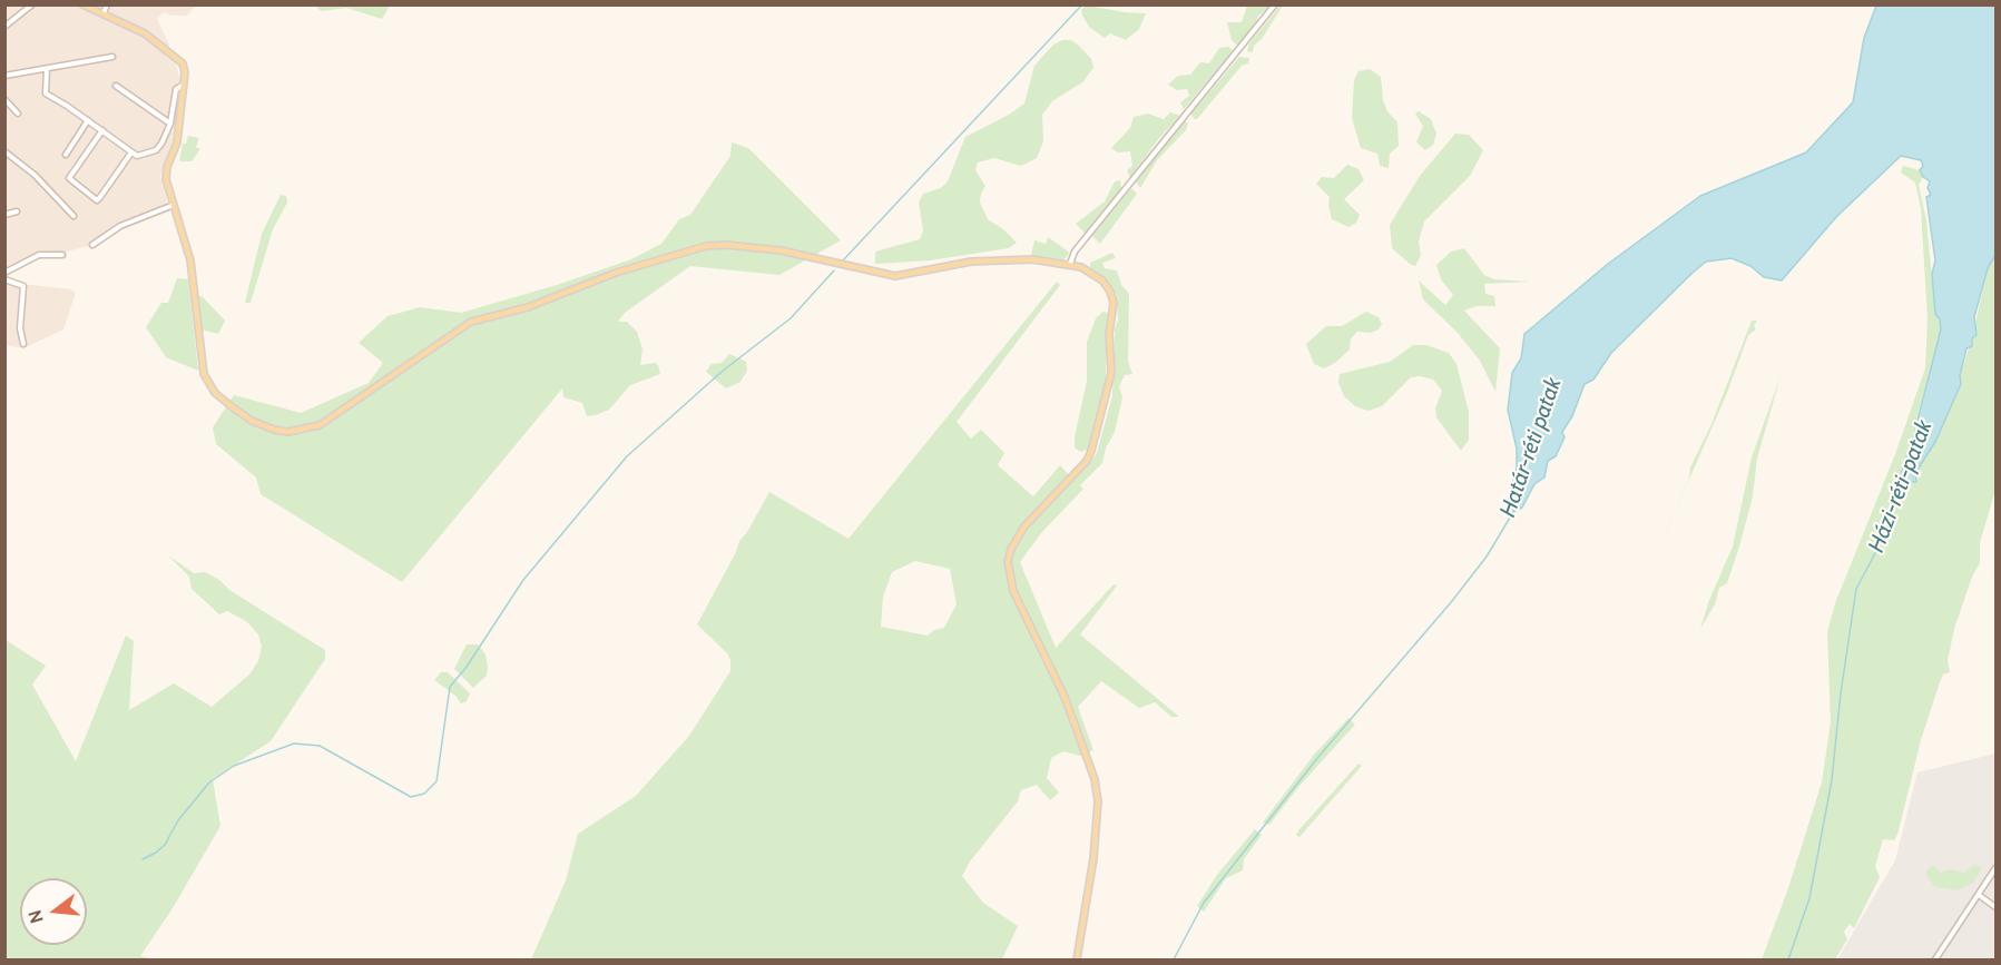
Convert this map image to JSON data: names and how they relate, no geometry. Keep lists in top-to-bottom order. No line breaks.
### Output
{"water":["Határ-réti patak","Házi-réti-patak"],"north":"left"}
